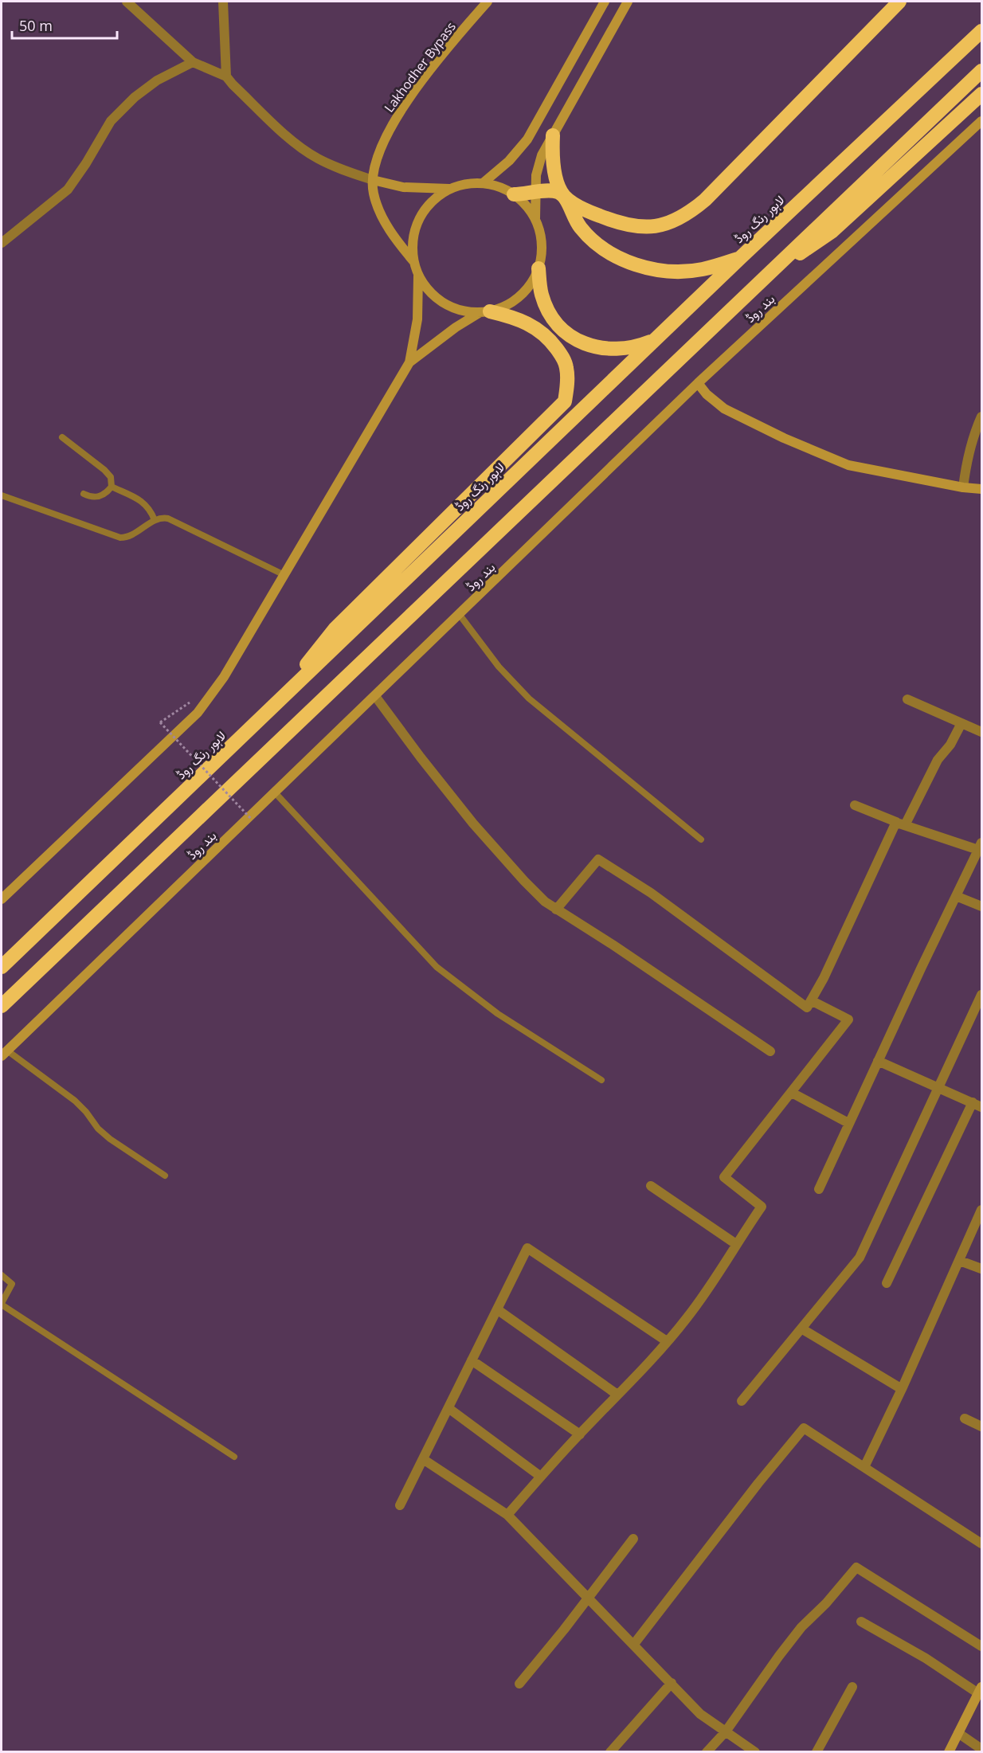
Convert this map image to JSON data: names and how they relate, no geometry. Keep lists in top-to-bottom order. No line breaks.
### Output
{"streets":{"highway":["لاہور رنگ روڈ"],"main road":["Lakhodher Bypass","بند روڈ"]},"scale_bar":"50 m"}
